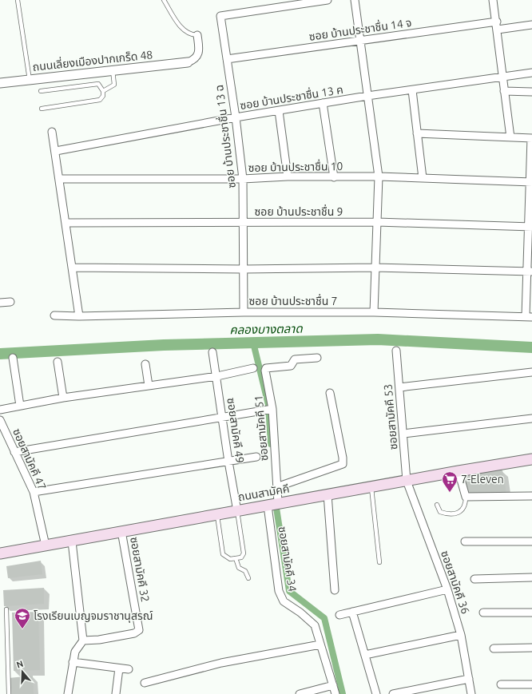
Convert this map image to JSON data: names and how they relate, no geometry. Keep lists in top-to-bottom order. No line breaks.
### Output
{"streets":{"main road":["ถนนสามัคคี"],"street":["ซอย บ้านประชาชื่น 14 จ","ถนนเลี่ยงเมืองปากเกร็ด 48","ซอย บ้านประชาชื่น 13 ค","ซอย บ้านประชาชื่น 13 ฉ","ซอย บ้านประชาชื่น 10","ซอย บ้านประชาชื่น 9","ซอย บ้านประชาชื่น 7","ซอยสามัคคี 53","ซอยสามัคคี 51","ซอยสามัคคี 49","ซอยสามัคคี 47","ซอยสามัคคี 34","ซอยสามัคคี 32","ซอยสามัคคี 36"]},"crossings":[["ซอย บ้านประชาชื่น 14 จ","ซอย บ้านประชาชื่น 13 ฉ"],["ซอย บ้านประชาชื่น 13 ค","ซอย บ้านประชาชื่น 13 ฉ"],["ซอย บ้านประชาชื่น 13 ฉ","ซอย บ้านประชาชื่น 10"],["ซอย บ้านประชาชื่น 13 ฉ","ซอย บ้านประชาชื่น 9"],["ซอย บ้านประชาชื่น 13 ฉ","ซอย บ้านประชาชื่น 7"],["ซอยสามัคคี 53","ถนนสามัคคี"],["ซอยสามัคคี 53","ซอยสามัคคี 36"],["ซอยสามัคคี 51","ถนนสามัคคี"],["ซอยสามัคคี 49","ถนนสามัคคี"],["ซอยสามัคคี 47","ถนนสามัคคี"],["ถนนสามัคคี","ซอยสามัคคี 34"],["ถนนสามัคคี","ซอยสามัคคี 32"],["ถนนสามัคคี","ซอยสามัคคี 36"]],"water":["คลองบางตลาด"],"places":{"supermarket":["7-Eleven"],"school or university":["โรงเรียนเบญจมราชานุสรณ์"]},"north":"top"}
